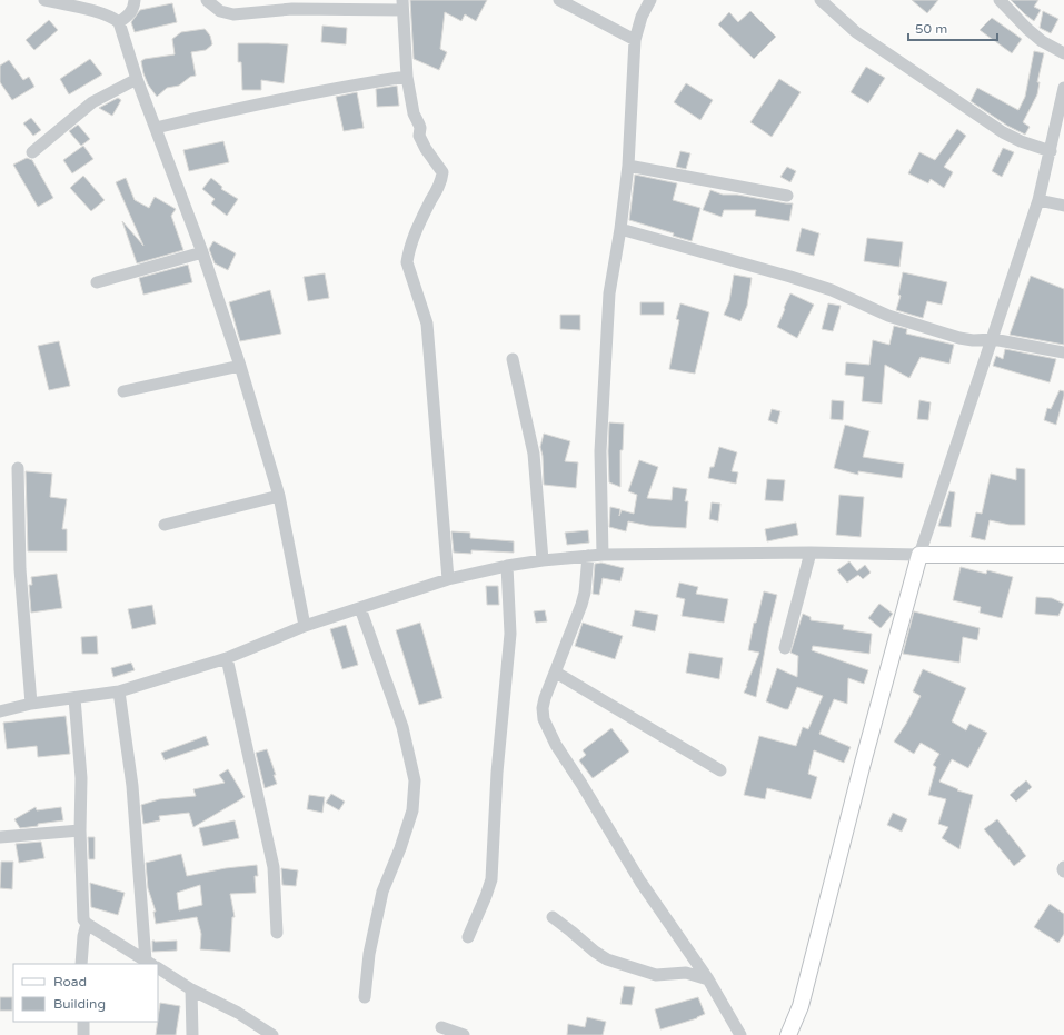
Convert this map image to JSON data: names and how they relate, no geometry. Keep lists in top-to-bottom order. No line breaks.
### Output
{"legend":["Road","Building"],"scale_bar":"50 m"}
